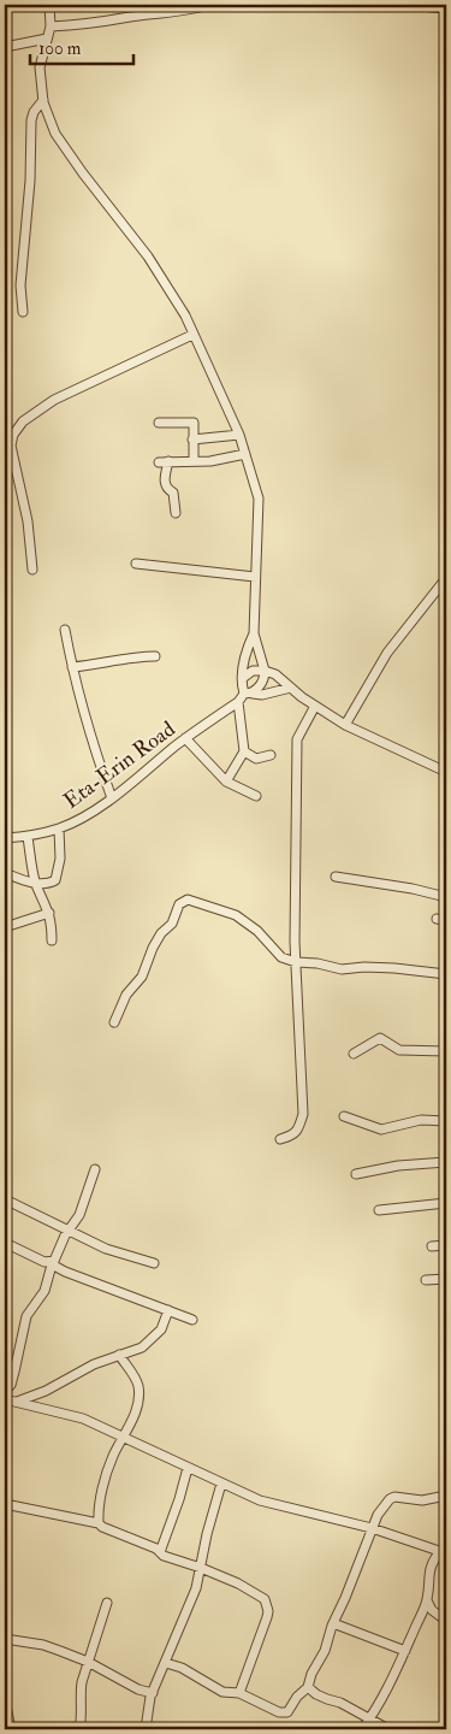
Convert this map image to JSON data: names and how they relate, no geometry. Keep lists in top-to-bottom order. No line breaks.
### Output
{"streets":{"street":["Eta-Erin Road"]},"scale_bar":"100 m"}
